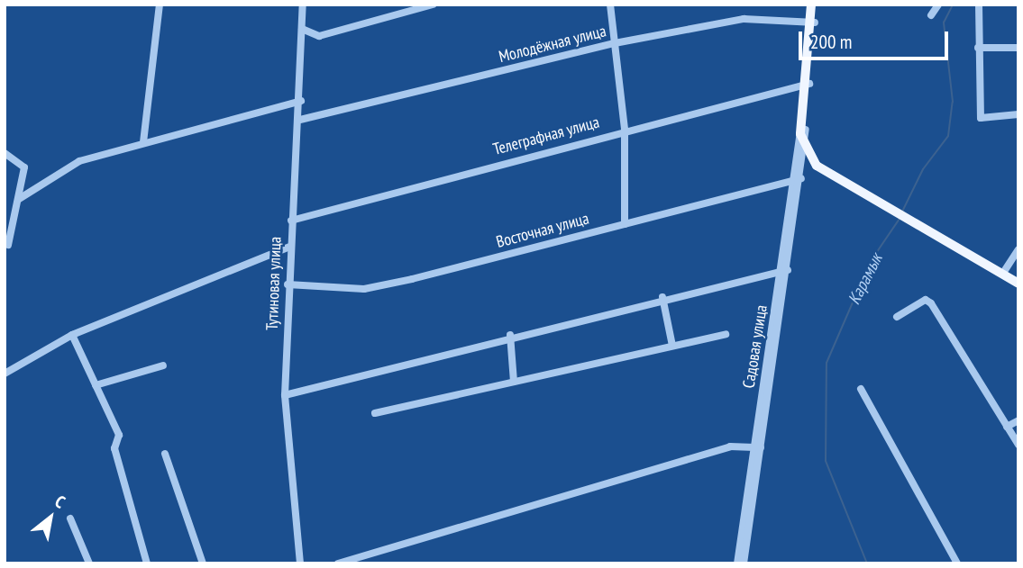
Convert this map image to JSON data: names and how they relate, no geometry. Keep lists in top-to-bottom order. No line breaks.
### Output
{"streets":{"street":["Молодёжная улица","Телеграфная улица","Восточная улица","Тутиновая улица","Садовая улица"]},"crossings":[["Молодёжная улица","Тутиновая улица"],["Телеграфная улица","Тутиновая улица"],["Восточная улица","Тутиновая улица"],["Восточная улица","Садовая улица"]],"water":["Карамык"],"scale_bar":"200 m","north":"top right"}
